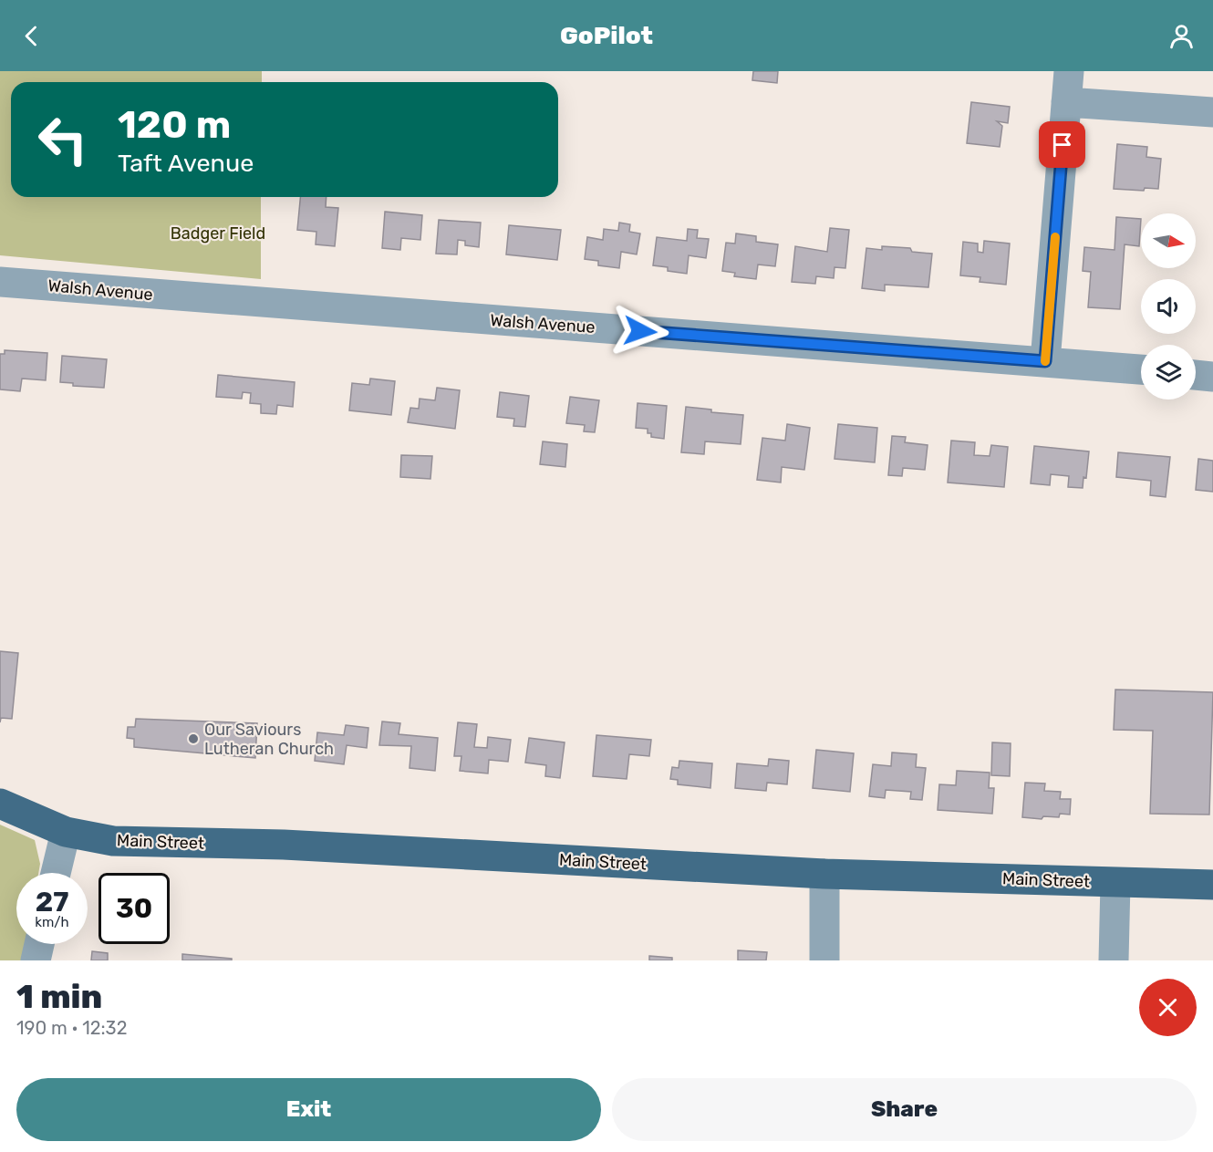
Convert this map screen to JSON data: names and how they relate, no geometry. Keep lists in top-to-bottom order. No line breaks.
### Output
{"streets":{"main road":["Main Street"],"street":["Walsh Avenue"]},"parks":["Badger Field"],"places":["Our Saviours Lutheran Church"],"north":"right","page":{"header":"GoPilot","turn":["120 m","Taft Avenue"],"speed":"27 km/h","limit":"30","heading":["1 min","190 m · 12:32"],"buttons":["Exit","Share"]}}
